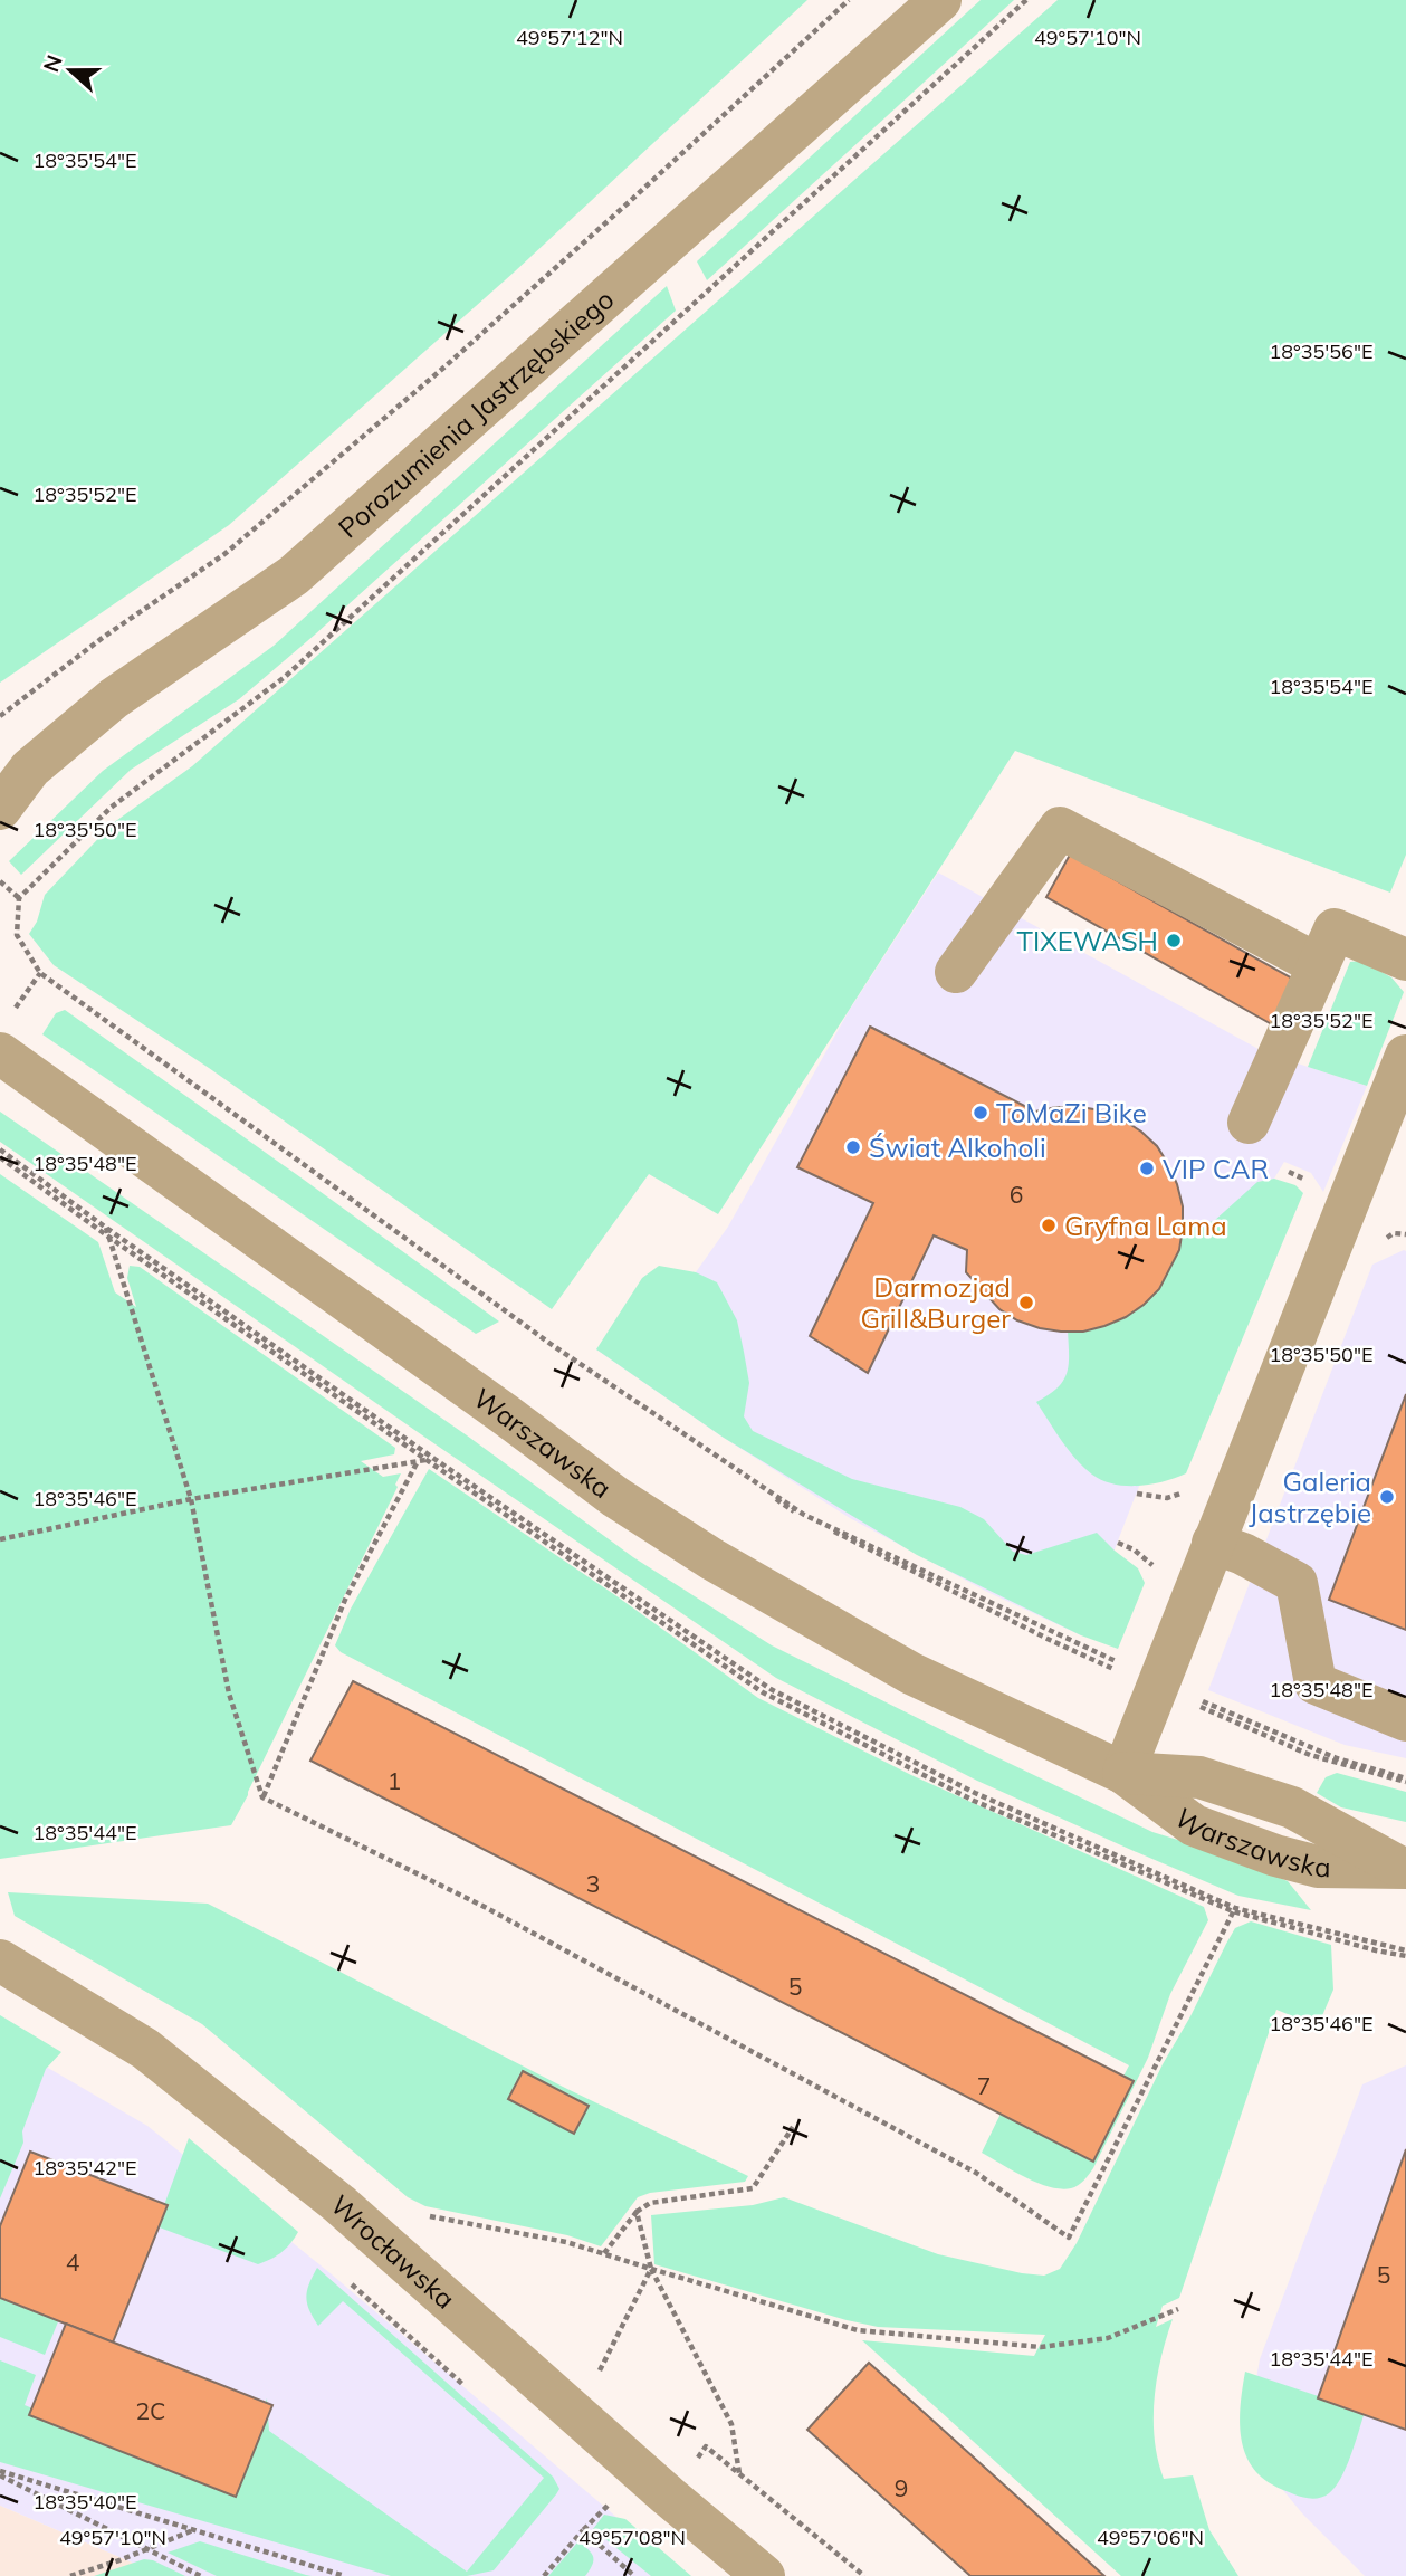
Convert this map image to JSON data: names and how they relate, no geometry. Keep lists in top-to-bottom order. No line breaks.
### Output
{"streets":{"street":["Porozumienia Jastrzębskiego","Warszawska","Wrocławska"]},"places":["TIXEWASH","ToMaZi Bike","Świat Alkoholi","VIP CAR","Gryfna Lama","Darmozjad Grill&Burger","Galeria Jastrzębie"],"house_numbers":["6","1","3","5","7","4","5","2C","9"],"north":"left","coordinates":["49°57'12\"N","49°57'10\"N","18°35'54\"E","18°35'56\"E","18°35'52\"E","18°35'50\"E","18°35'48\"E","18°35'46\"E","18°35'44\"E","18°35'42\"E","18°35'40\"E","49°57'08\"N","49°57'06\"N"]}
